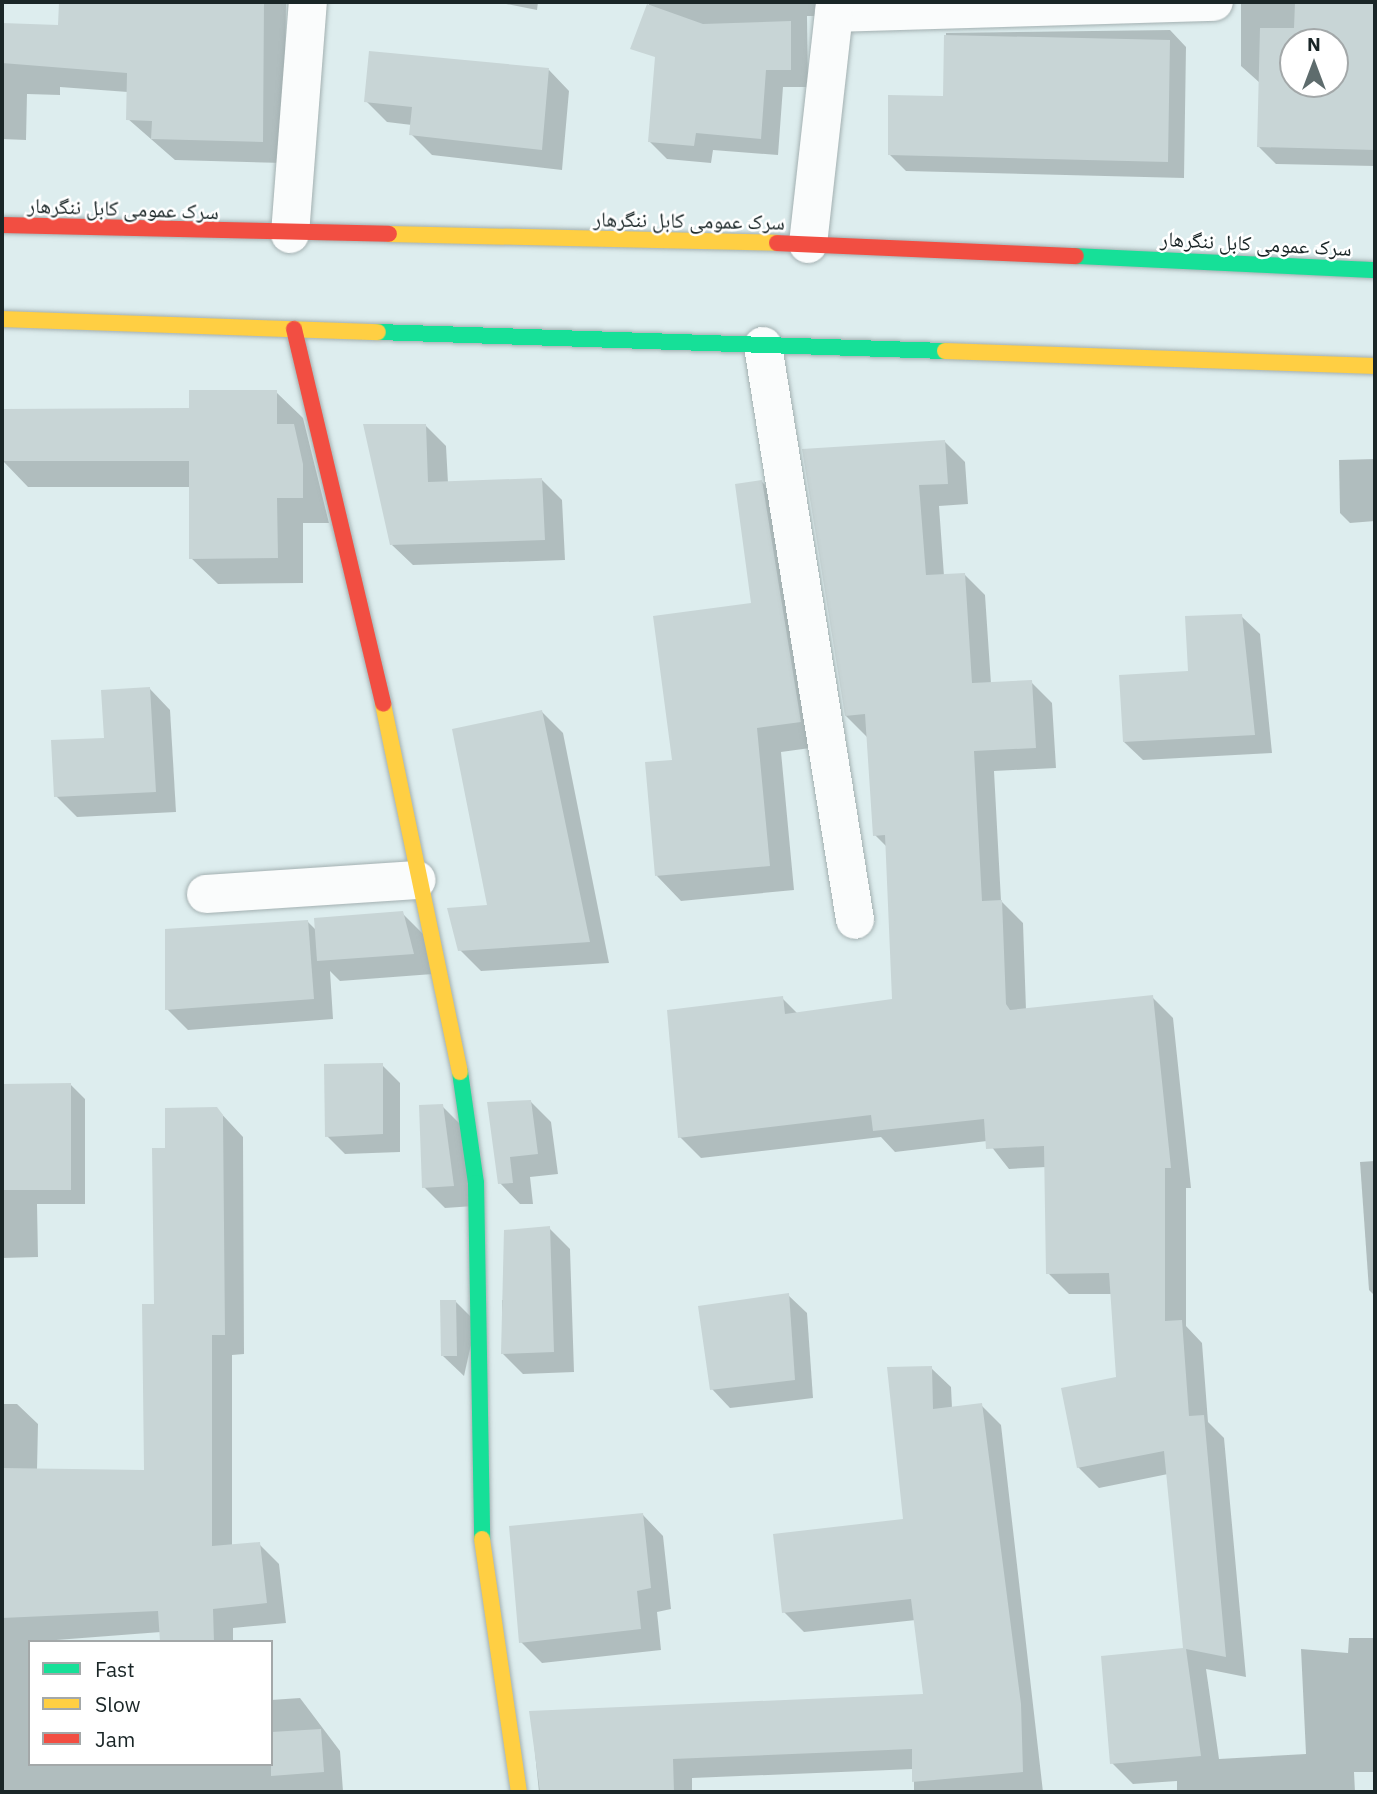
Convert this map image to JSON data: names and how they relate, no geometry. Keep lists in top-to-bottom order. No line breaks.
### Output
{"streets":{"main road":["سرک عمومی کابل ننگرهار"]},"legend":["Fast","Slow","Jam"],"north":"top"}
